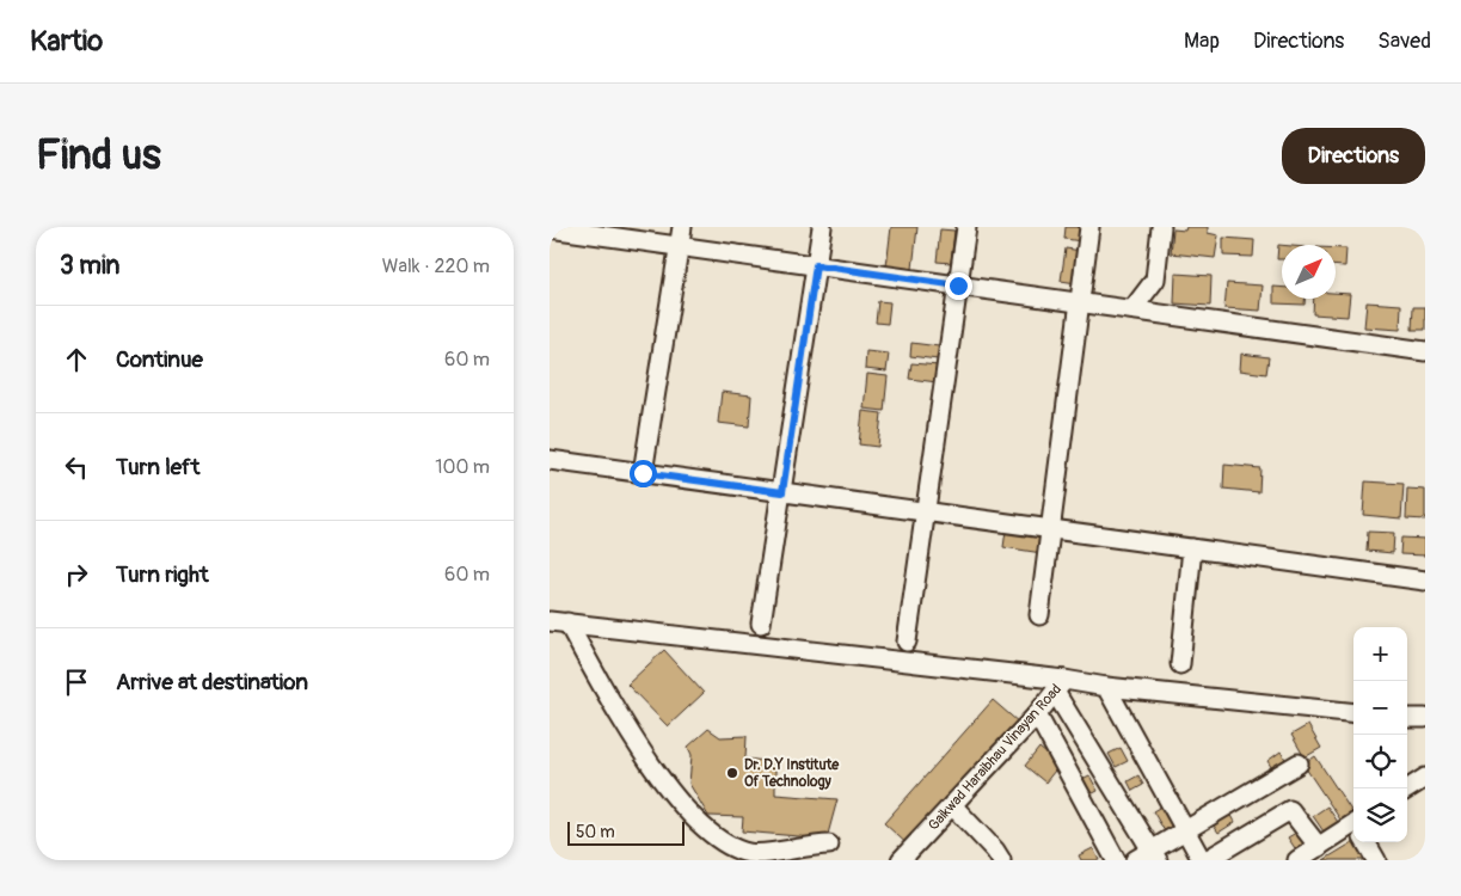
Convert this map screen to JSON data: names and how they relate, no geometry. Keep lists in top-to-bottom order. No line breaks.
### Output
{"streets":{"street":["Gaikwad Haraibhau Vinayan Road"]},"places":["Dr. D.Y Institute Of Technology"],"scale_bar":"50 m","north":"top right","page":{"header":"Kartio","nav":["Map","Directions","Saved"],"buttons":"Directions","title":"Find us","heading":["3 min","Walk · 220 m"],"list":[["Continue","60 m"],["Turn left","100 m"],["Turn right","60 m"],"Arrive at destination"],"map_buttons":["+","−"],"scale":"50 m"}}
